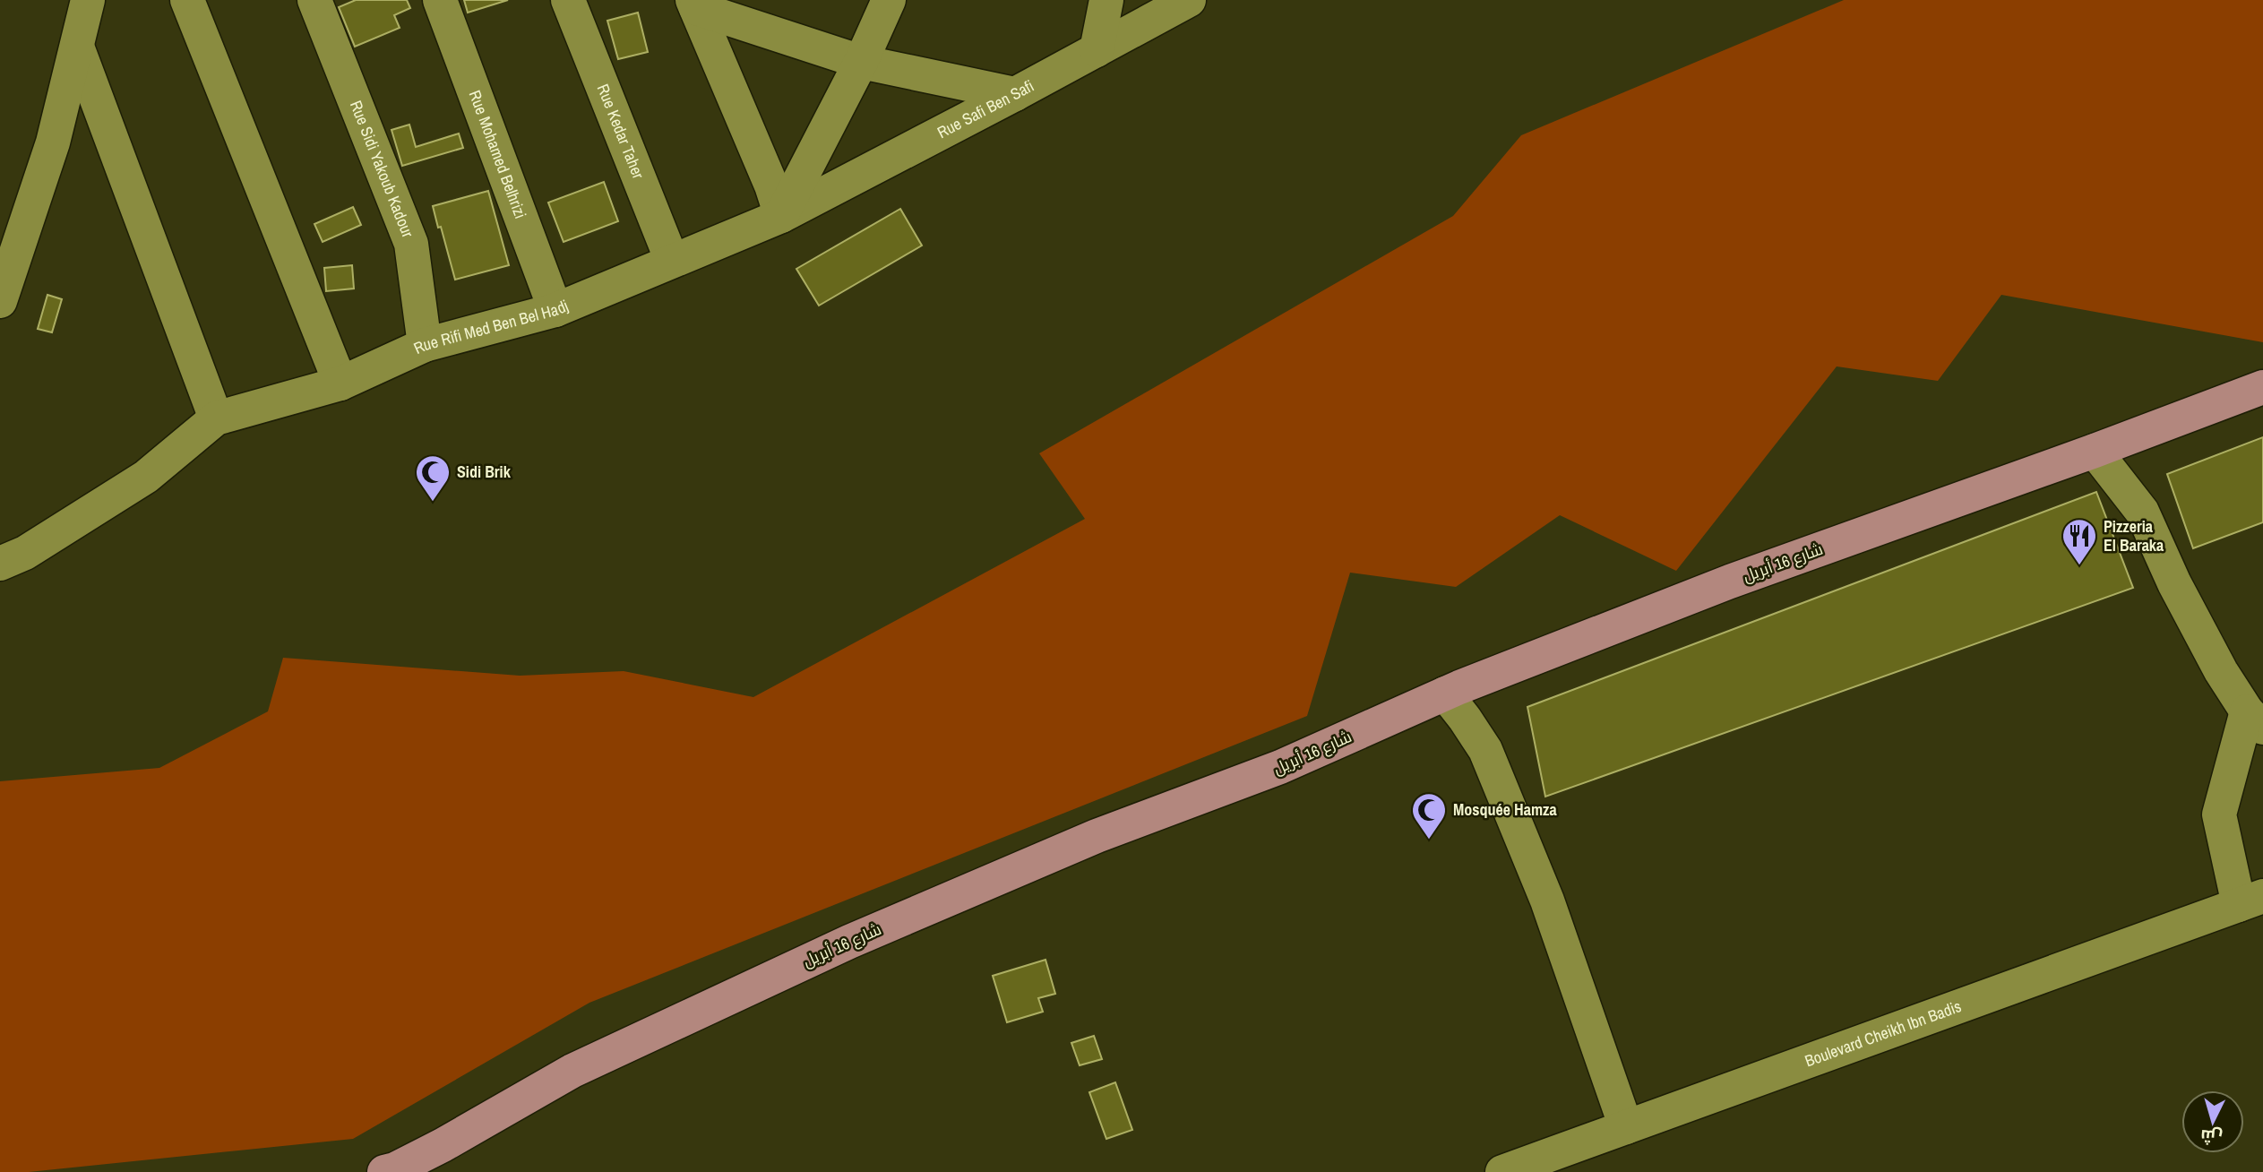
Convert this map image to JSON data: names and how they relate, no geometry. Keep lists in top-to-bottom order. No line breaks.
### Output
{"streets":{"main road":["شارع 16 أبريل"],"street":["Rue Safi Ben Safi","Rue Kedar Taher","Rue Mohamed Belhrizi","Rue Sidi Yakoub Kadour","Rue Rifi Med Ben Bel Hadj","Boulevard Cheikh Ibn Badis"]},"crossings":[["Rue Safi Ben Safi","Rue Rifi Med Ben Bel Hadj"],["Rue Kedar Taher","Rue Rifi Med Ben Bel Hadj"],["Rue Mohamed Belhrizi","Rue Rifi Med Ben Bel Hadj"],["Rue Sidi Yakoub Kadour","Rue Rifi Med Ben Bel Hadj"]],"places":{"mosque":["Sidi Brik","Mosquée Hamza"],"restaurant":["Pizzeria El Baraka"]},"north":"bottom"}
